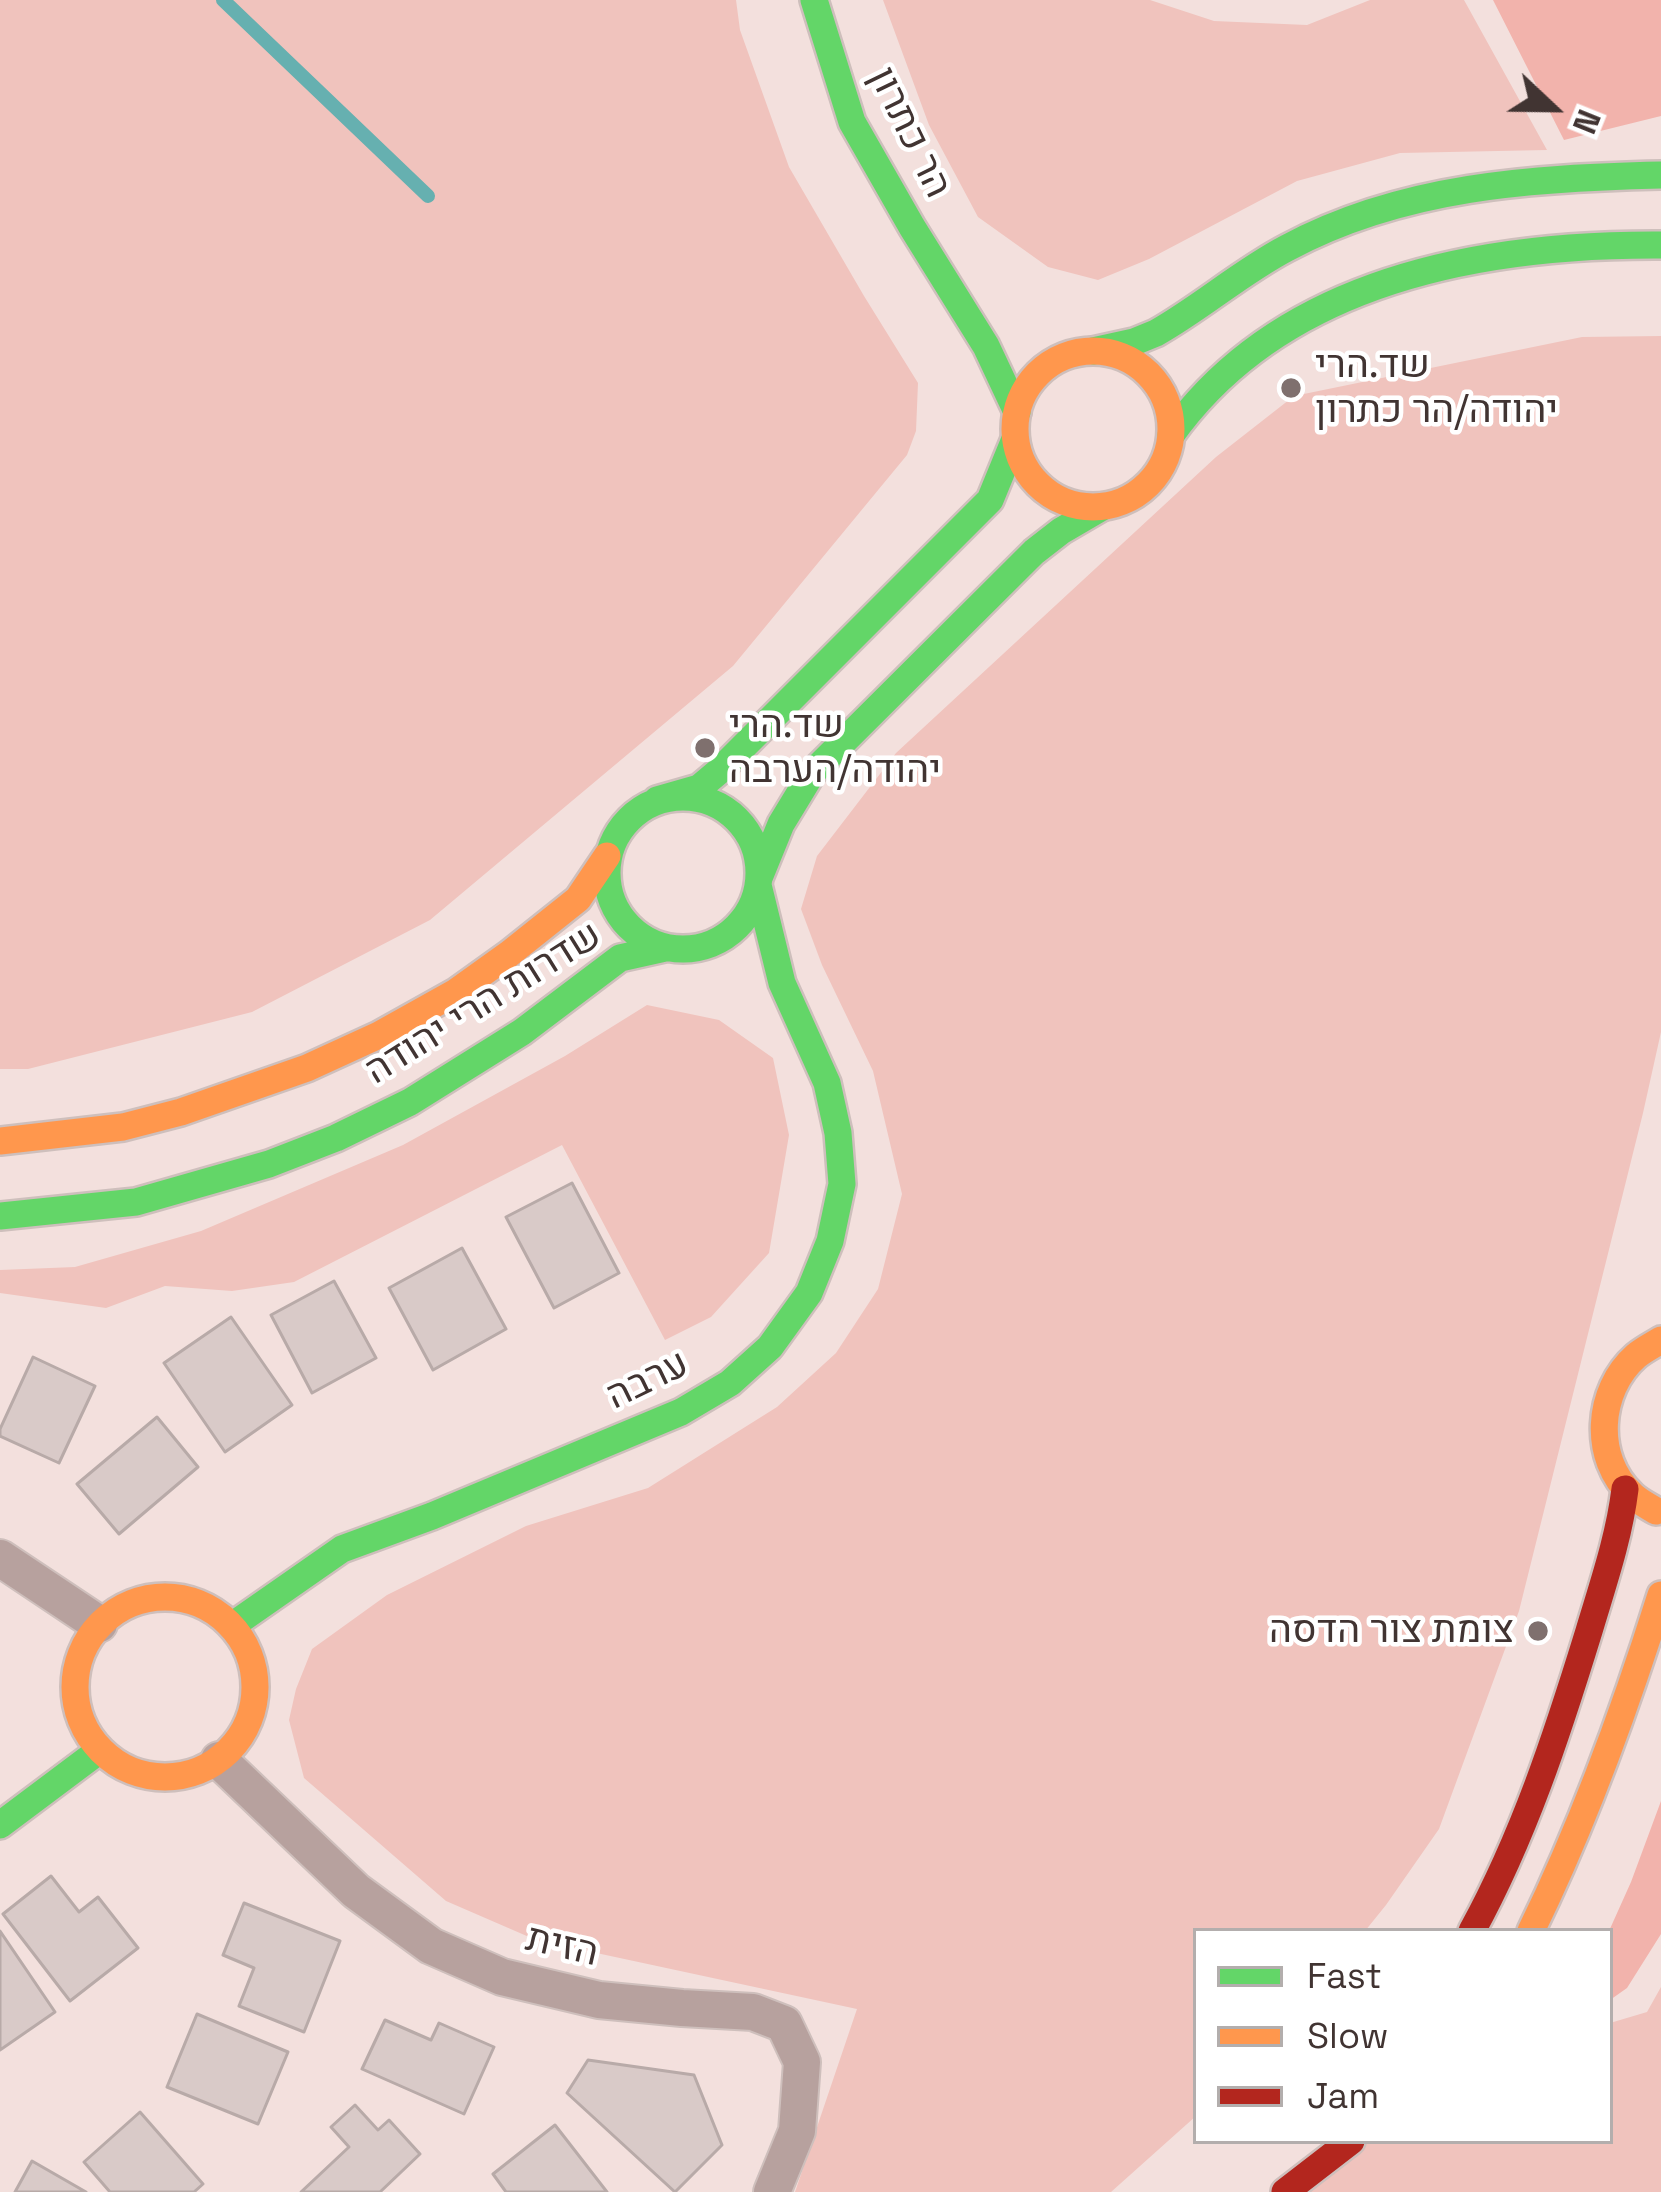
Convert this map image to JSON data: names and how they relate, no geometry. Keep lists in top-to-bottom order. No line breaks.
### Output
{"streets":{"street":["הר כתרון","שדרות הרי יהודה","ערבה","הזית"]},"crossings":[["שדרות הרי יהודה","ערבה"],["ערבה","הזית"]],"places":["שד.הרי יהודה/הר כתרון","שד.הרי יהודה/הערבה","צומת צור הדסה"],"legend":["Fast","Slow","Jam"],"north":"right"}
